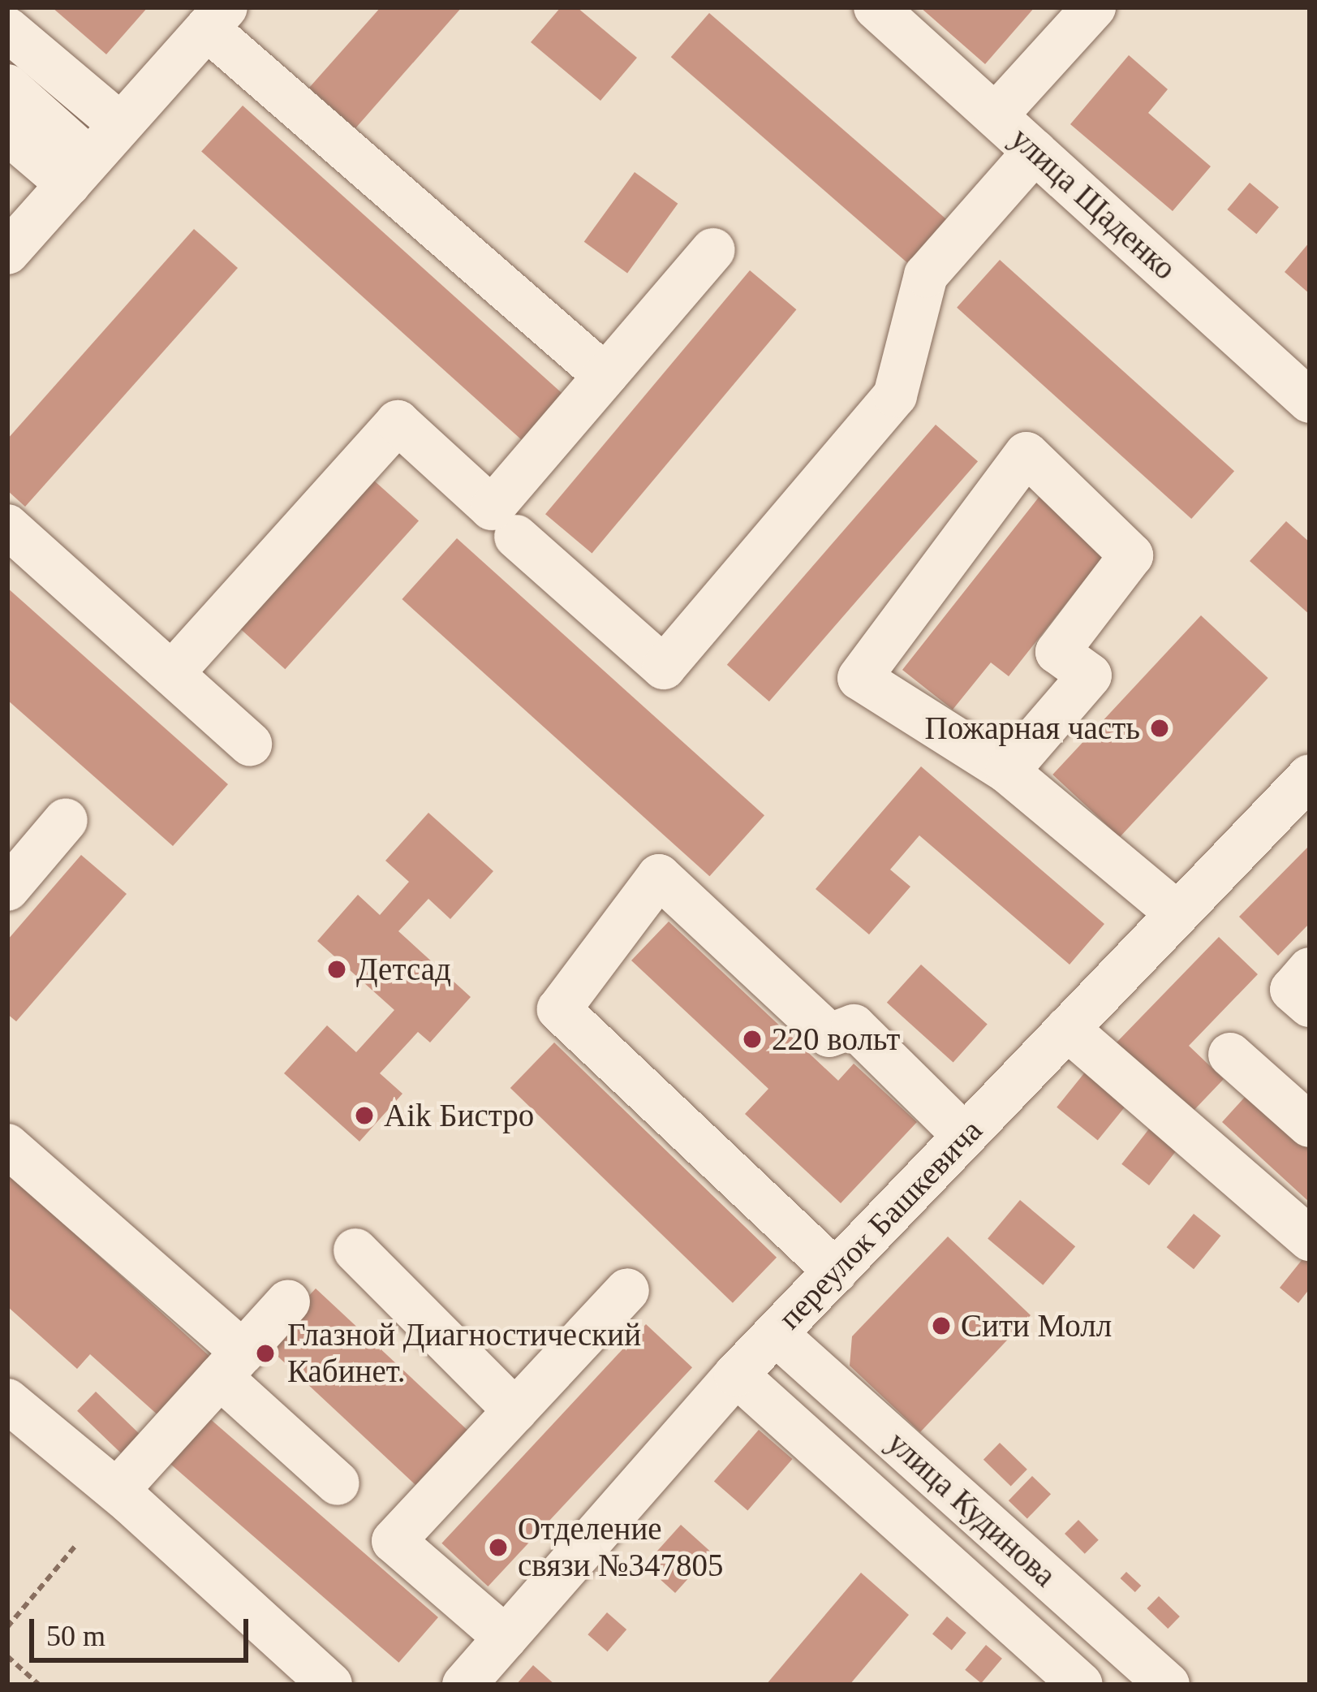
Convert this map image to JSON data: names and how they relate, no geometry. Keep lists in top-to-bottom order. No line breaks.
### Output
{"streets":{"street":["улица Щаденко","переулок Башкевича","улица Кудинова"]},"crossings":[["переулок Башкевича","улица Кудинова"]],"places":["Пожарная часть","Детсад","220 вольт","Aik Бистро","Сити Молл","Глазной Диагностический Кабинет.","Отделение связи №347805"],"scale_bar":"50 m"}
